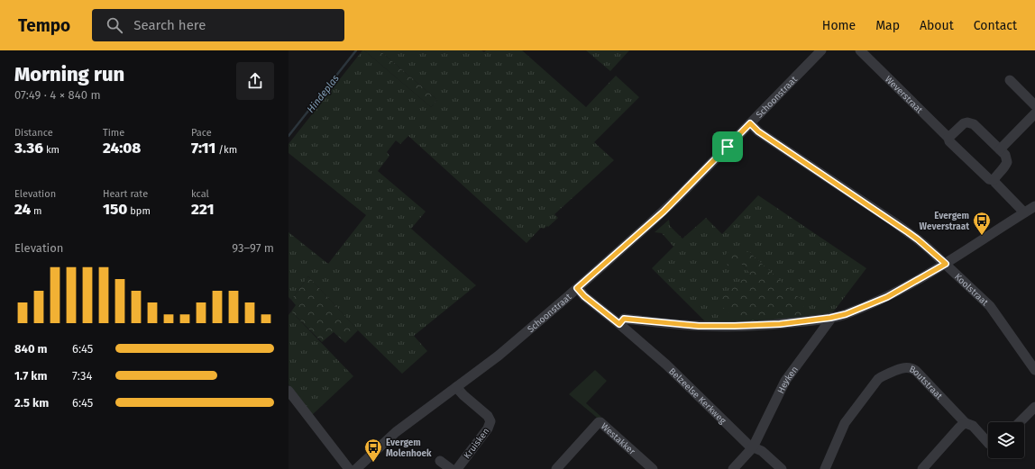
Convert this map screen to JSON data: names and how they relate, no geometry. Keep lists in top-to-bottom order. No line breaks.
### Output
{"streets":{"street":["Weverstraat","Schoonstraat","Koolstraat","Heyken","Boutstraat","Belzeelse Kerkweg","Westakker","Kruisken"]},"crossings":[["Schoonstraat","Koolstraat"],["Schoonstraat","Belzeelse Kerkweg"],["Schoonstraat","Kruisken"],["Heyken","Belzeelse Kerkweg"]],"water":["Hindeplas"],"places":{"bus stop":["Evergem Weverstraat","Evergem Molenhoek"]},"page":{"header":"Tempo","search":"Search here","nav":["Home","Map","About","Contact"],"heading":["Morning run","07:49 · 4 × 840 m"],"stats":[["Distance","3.36 km"],["Time","24:08"],["Pace","7:11 /km"],["Elevation","24 m"],["Heart rate","150 bpm"],["kcal","221"]],"chart":["Elevation","93–97 m"],"list":[{"name":"840 m","note":"6:45"},{"name":"1.7 km","note":"7:34"},{"name":"2.5 km","note":"6:45"}]}}
